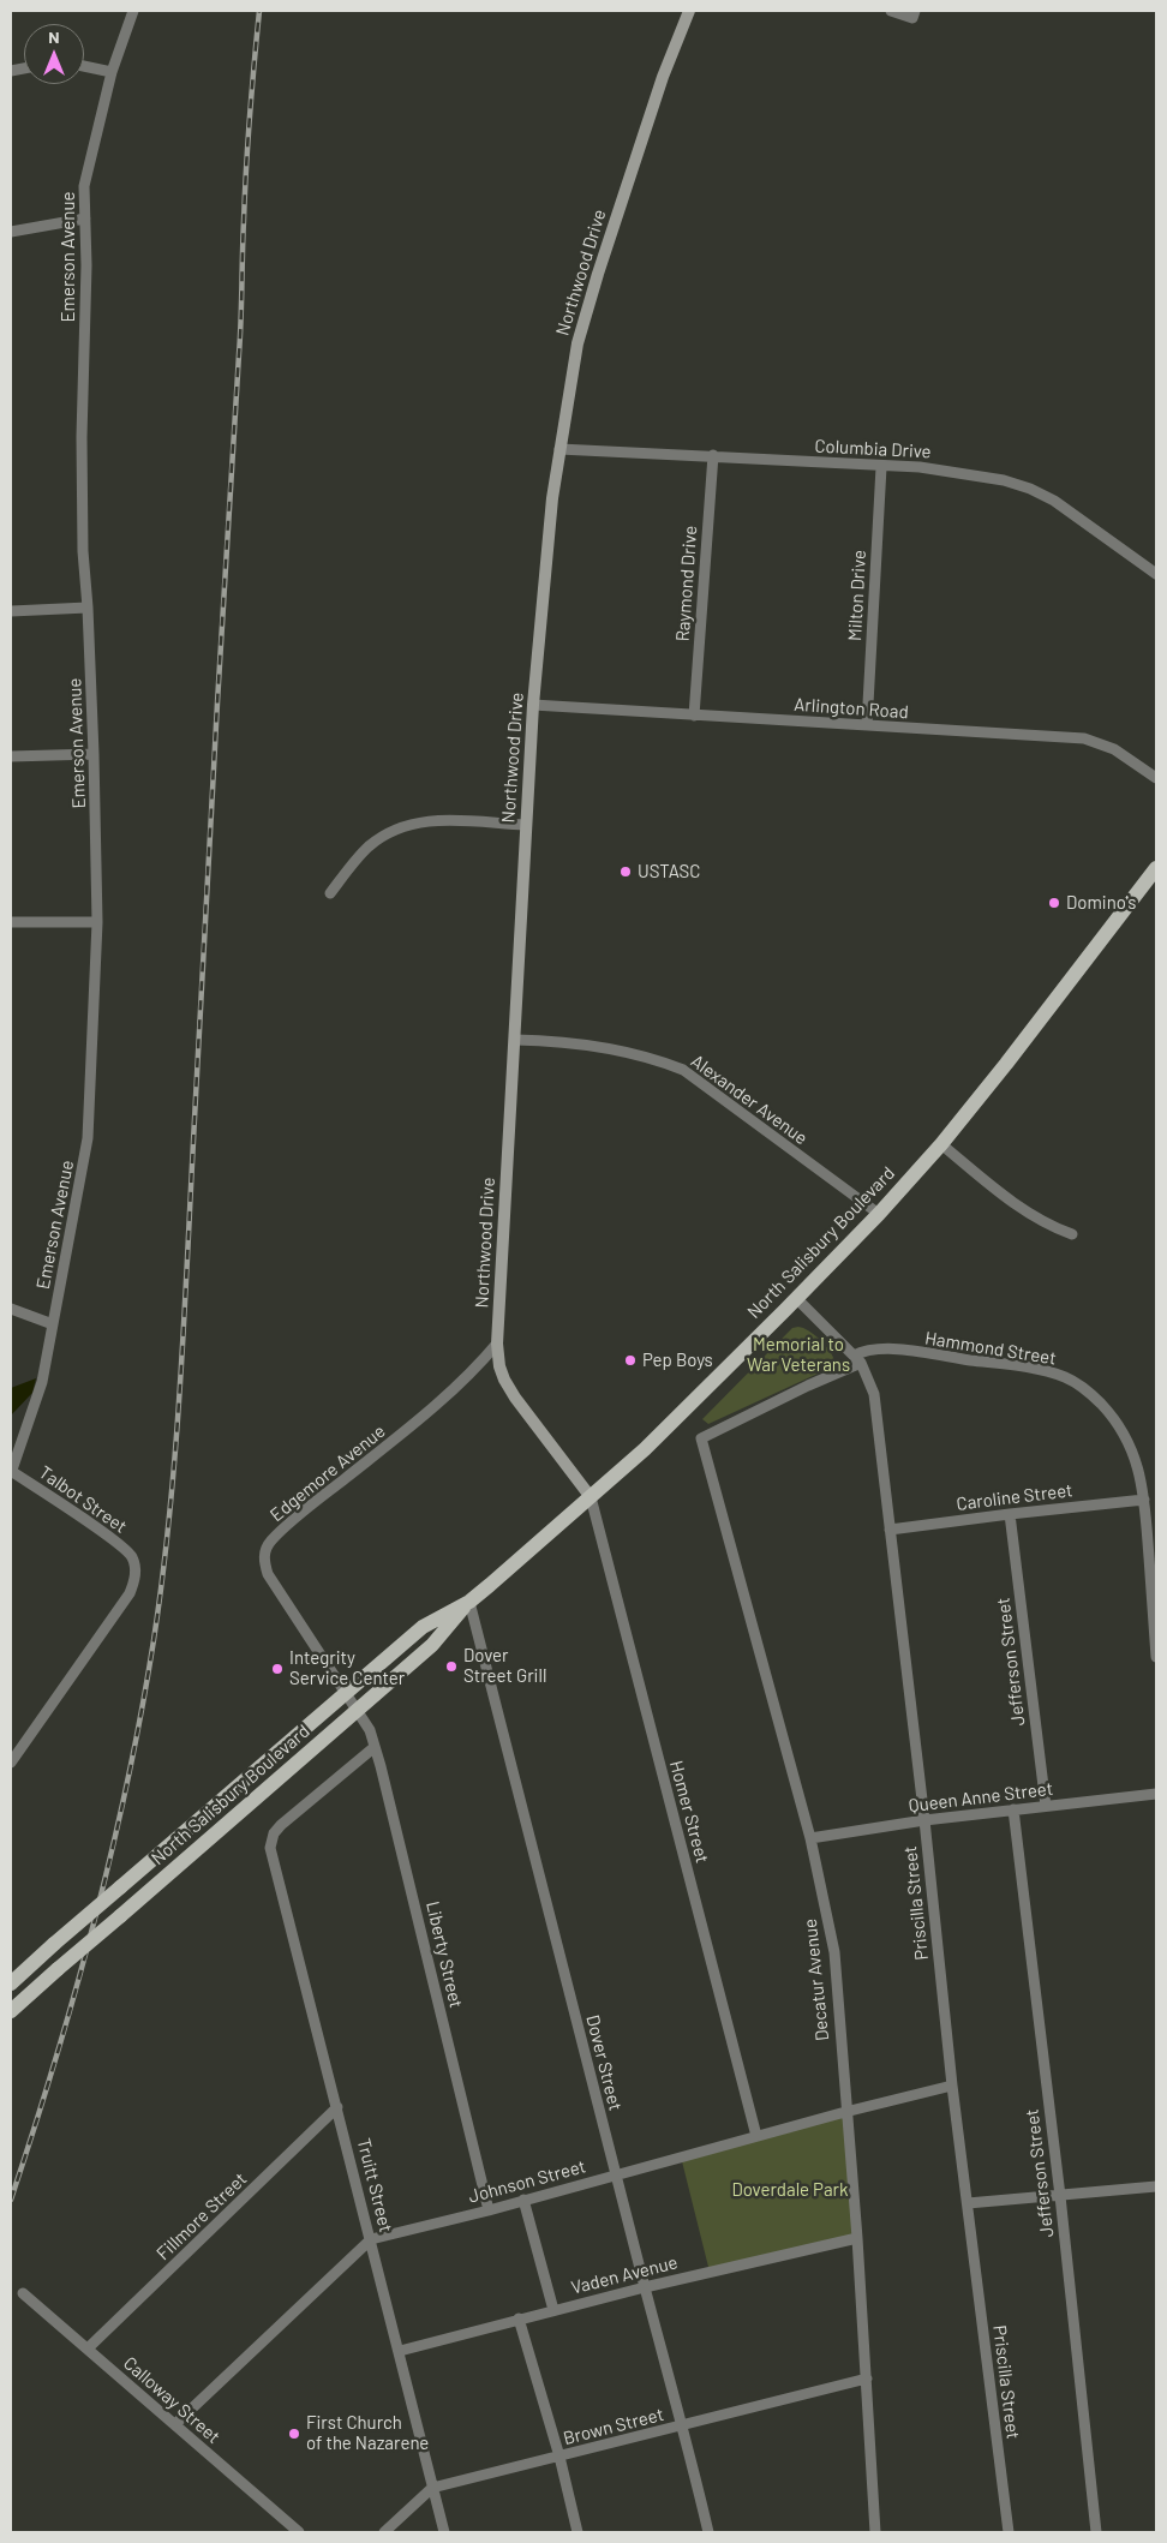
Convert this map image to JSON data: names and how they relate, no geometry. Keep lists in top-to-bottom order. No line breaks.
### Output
{"streets":{"main road":["North Salisbury Boulevard"],"street":["Emerson Avenue","Northwood Drive","Columbia Drive","Raymond Drive","Milton Drive","Arlington Road","Alexander Avenue","Hammond Street","Edgemore Avenue","Caroline Street","Talbot Street","Jefferson Street","Queen Anne Street","Homer Street","Priscilla Street","Liberty Street","Decatur Avenue","Dover Street","Johnson Street","Truitt Street","Fillmore Street","Vaden Avenue","Calloway Street","Brown Street"]},"crossings":[["Emerson Avenue","Talbot Street"],["Northwood Drive","Columbia Drive"],["Northwood Drive","Arlington Road"],["Northwood Drive","Alexander Avenue"],["Northwood Drive","North Salisbury Boulevard"],["Northwood Drive","Edgemore Avenue"],["Northwood Drive","Homer Street"],["Columbia Drive","Raymond Drive"],["Columbia Drive","Milton Drive"],["Raymond Drive","Arlington Road"],["Milton Drive","Arlington Road"],["Alexander Avenue","North Salisbury Boulevard"],["North Salisbury Boulevard","Edgemore Avenue"],["North Salisbury Boulevard","Homer Street"],["North Salisbury Boulevard","Priscilla Street"],["North Salisbury Boulevard","Liberty Street"],["North Salisbury Boulevard","Dover Street"],["Hammond Street","Caroline Street"],["Hammond Street","Priscilla Street"],["Hammond Street","Decatur Avenue"],["Edgemore Avenue","Liberty Street"],["Caroline Street","Jefferson Street"],["Caroline Street","Priscilla Street"],["Jefferson Street","Queen Anne Street"],["Queen Anne Street","Priscilla Street"],["Queen Anne Street","Decatur Avenue"],["Homer Street","Johnson Street"],["Priscilla Street","Johnson Street"],["Liberty Street","Johnson Street"],["Liberty Street","Truitt Street"],["Decatur Avenue","Johnson Street"],["Decatur Avenue","Vaden Avenue"],["Decatur Avenue","Brown Street"],["Dover Street","Johnson Street"],["Dover Street","Vaden Avenue"],["Dover Street","Brown Street"],["Johnson Street","Truitt Street"],["Johnson Street","Calloway Street"],["Truitt Street","Fillmore Street"],["Truitt Street","Vaden Avenue"],["Truitt Street","Brown Street"],["Fillmore Street","Calloway Street"]],"parks":["Memorial to War Veterans","Doverdale Park"],"places":["USTASC","Domino's","Pep Boys","Dover Street Grill","Integrity Service Center","First Church of the Nazarene"],"north":"top"}
